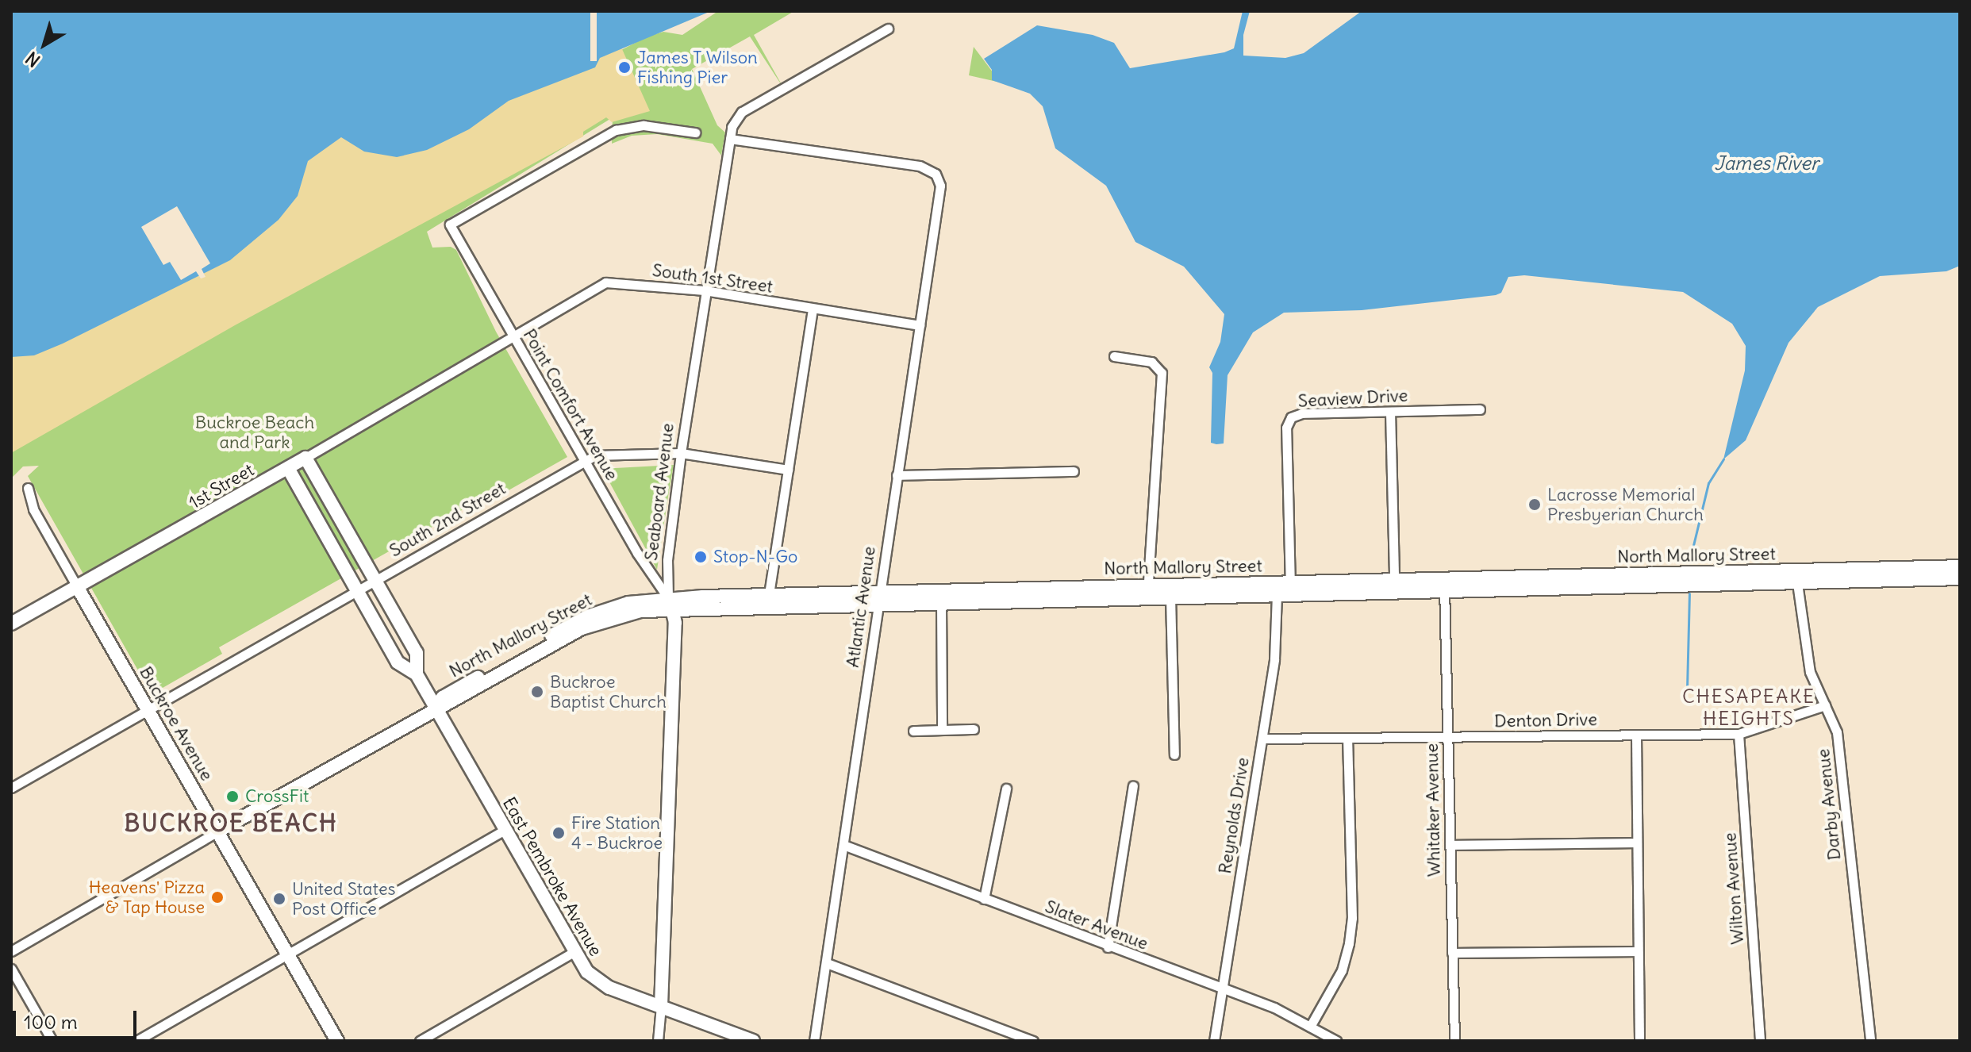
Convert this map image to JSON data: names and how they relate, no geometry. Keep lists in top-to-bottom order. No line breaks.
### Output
{"streets":{"main road":["1st Street","Seaboard Avenue","North Mallory Street","Buckroe Avenue","East Pembroke Avenue"],"street":["South 1st Street","Seaview Drive","Point Comfort Avenue","South 2nd Street","Atlantic Avenue","Denton Drive","Darby Avenue","Whitaker Avenue","Reynolds Drive","Wilton Avenue","Slater Avenue"]},"crossings":[["South 1st Street","Point Comfort Avenue"],["South 1st Street","1st Street"],["South 1st Street","Seaboard Avenue"],["South 1st Street","Atlantic Avenue"],["Seaview Drive","North Mallory Street"],["Seaview Drive","Reynolds Drive"],["Point Comfort Avenue","1st Street"],["Point Comfort Avenue","Seaboard Avenue"],["Point Comfort Avenue","South 2nd Street"],["Point Comfort Avenue","North Mallory Street"],["1st Street","Buckroe Avenue"],["1st Street","East Pembroke Avenue"],["Seaboard Avenue","South 2nd Street"],["Seaboard Avenue","North Mallory Street"],["Seaboard Avenue","Atlantic Avenue"],["Seaboard Avenue","East Pembroke Avenue"],["South 2nd Street","Buckroe Avenue"],["South 2nd Street","East Pembroke Avenue"],["North Mallory Street","Atlantic Avenue"],["North Mallory Street","Buckroe Avenue"],["North Mallory Street","Darby Avenue"],["North Mallory Street","Whitaker Avenue"],["North Mallory Street","Reynolds Drive"],["North Mallory Street","East Pembroke Avenue"],["Atlantic Avenue","Slater Avenue"],["Denton Drive","Darby Avenue"],["Denton Drive","Whitaker Avenue"],["Denton Drive","Reynolds Drive"],["Denton Drive","Wilton Avenue"],["Reynolds Drive","Slater Avenue"]],"districts":["CHESAPEAKE HEIGHTS","BUCKROE BEACH"],"water":["James River"],"parks":["Buckroe Beach and Park"],"places":["James T Wilson Fishing Pier","Lacrosse Memorial Presbyerian Church","Stop-N-Go","Buckroe Baptist Church","CrossFit","Fire Station 4 - Buckroe","Heavens' Pizza & Tap House","United States Post Office"],"scale_bar":"100 m","north":"bottom left"}
